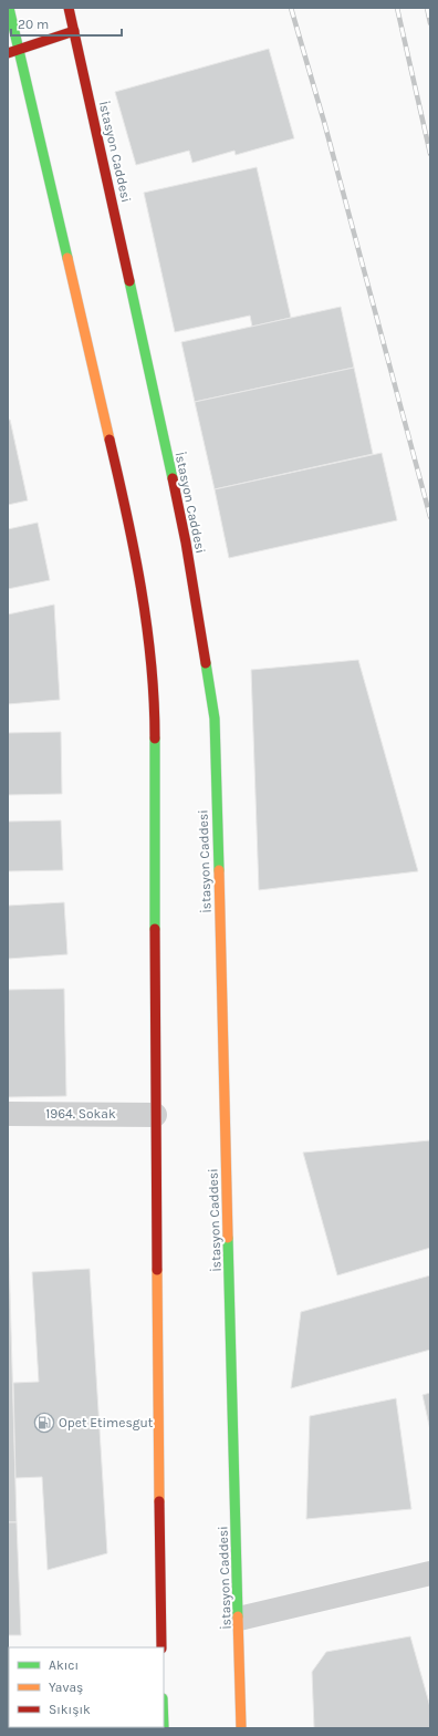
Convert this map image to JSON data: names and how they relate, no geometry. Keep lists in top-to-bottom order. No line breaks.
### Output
{"streets":{"main road":["İstasyon Caddesi"],"street":["1964. Sokak"]},"places":{"fuel station":["Opet Etimesgut"]},"legend":["Akıcı","Yavaş","Sıkışık"],"scale_bar":"20 m"}
